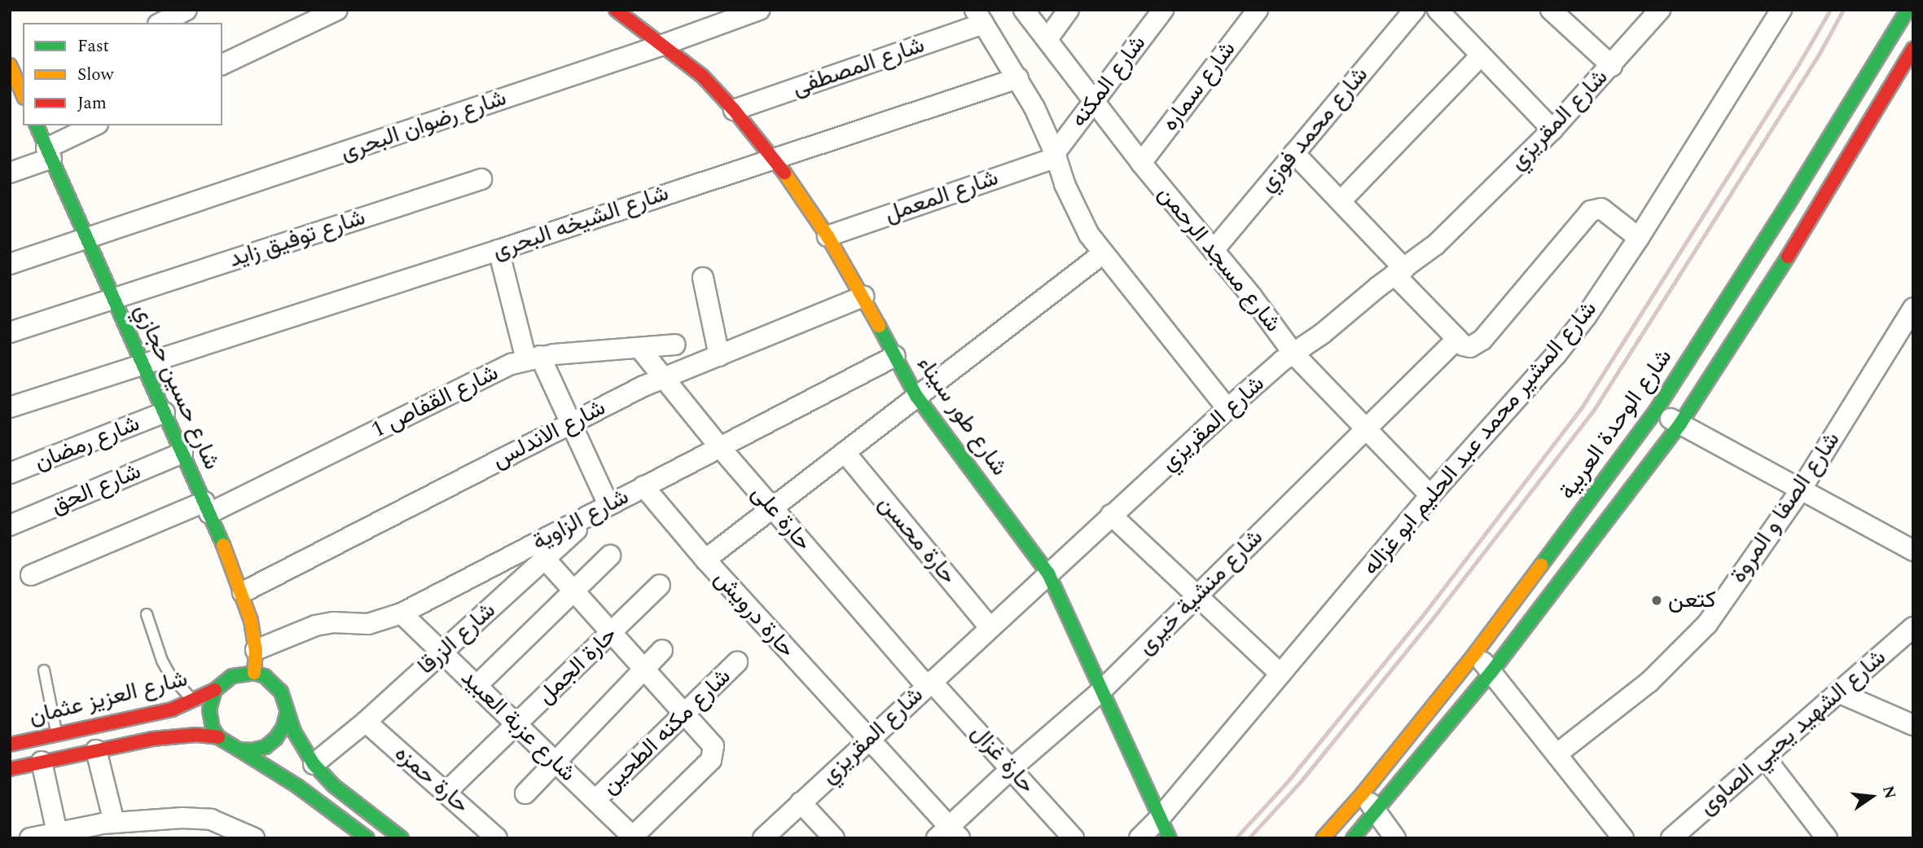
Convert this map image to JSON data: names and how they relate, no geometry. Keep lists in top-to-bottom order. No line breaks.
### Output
{"streets":{"street":["شارع المصطفى","شارع المكنه","شارع سماره","شارع المقريزي","شارع رضوان البحرى","شارع محمد فوزي","شارع المعمل","شارع الشيخه البحرى","شارع توفيق زايد","شارع مسجد الرحمن","شارع حسين حجازي","شارع القفاص 1","شارع طور سيناء","شارع الوحدة العربية","شارع الاندلس","شارع المشير محمد عبد الحليم ابو غزاله","شارع رمضان","شارع الحق","شارع الصفا و المروة","حارة على","شارع الزاوية","حارة محسن","شارع منشية خيرى","حارة درويش","شارع الزرقا","حارة الجمل","شارع العزيز عثمان","شارع عزبة العبيد","شارع مكنه الطحين","شارع الشهيد يحيي الصاوى","حارة غزال","حارة حمزه"]},"crossings":[["شارع المصطفى","شارع طور سيناء"],["شارع المكنه","شارع المعمل"],["شارع المكنه","شارع مسجد الرحمن"],["شارع سماره","شارع مسجد الرحمن"],["شارع المقريزي","شارع مسجد الرحمن"],["شارع المقريزي","شارع طور سيناء"],["شارع المقريزي","حارة على"],["شارع المقريزي","حارة محسن"],["شارع المقريزي","حارة درويش"],["شارع المقريزي","حارة غزال"],["شارع رضوان البحرى","شارع حسين حجازي"],["شارع رضوان البحرى","شارع طور سيناء"],["شارع محمد فوزي","شارع مسجد الرحمن"],["شارع المعمل","شارع طور سيناء"],["شارع الشيخه البحرى","شارع حسين حجازي"],["شارع الشيخه البحرى","شارع طور سيناء"],["شارع توفيق زايد","شارع حسين حجازي"],["شارع مسجد الرحمن","شارع المشير محمد عبد الحليم ابو غزاله"],["شارع مسجد الرحمن","شارع منشية خيرى"],["شارع حسين حجازي","شارع القفاص 1"],["شارع حسين حجازي","شارع الاندلس"],["شارع حسين حجازي","شارع رمضان"],["شارع حسين حجازي","شارع الحق"],["شارع حسين حجازي","شارع الزاوية"],["شارع حسين حجازي","شارع العزيز عثمان"],["شارع القفاص 1","حارة على"],["شارع طور سيناء","شارع الاندلس"],["شارع طور سيناء","شارع المشير محمد عبد الحليم ابو غزاله"],["شارع طور سيناء","شارع الزاوية"],["شارع طور سيناء","شارع منشية خيرى"],["شارع الاندلس","حارة على"],["حارة على","شارع الزاوية"],["حارة على","حارة غزال"],["شارع الزاوية","حارة درويش"],["شارع الزاوية","شارع الزرقا"],["شارع الزاوية","شارع عزبة العبيد"],["شارع منشية خيرى","حارة درويش"],["شارع منشية خيرى","حارة غزال"],["شارع الزرقا","شارع عزبة العبيد"],["شارع الزرقا","حارة حمزه"],["حارة الجمل","شارع عزبة العبيد"],["حارة الجمل","حارة حمزه"],["شارع عزبة العبيد","شارع مكنه الطحين"]],"places":["كتعن"],"legend":["Fast","Slow","Jam"],"north":"right"}
